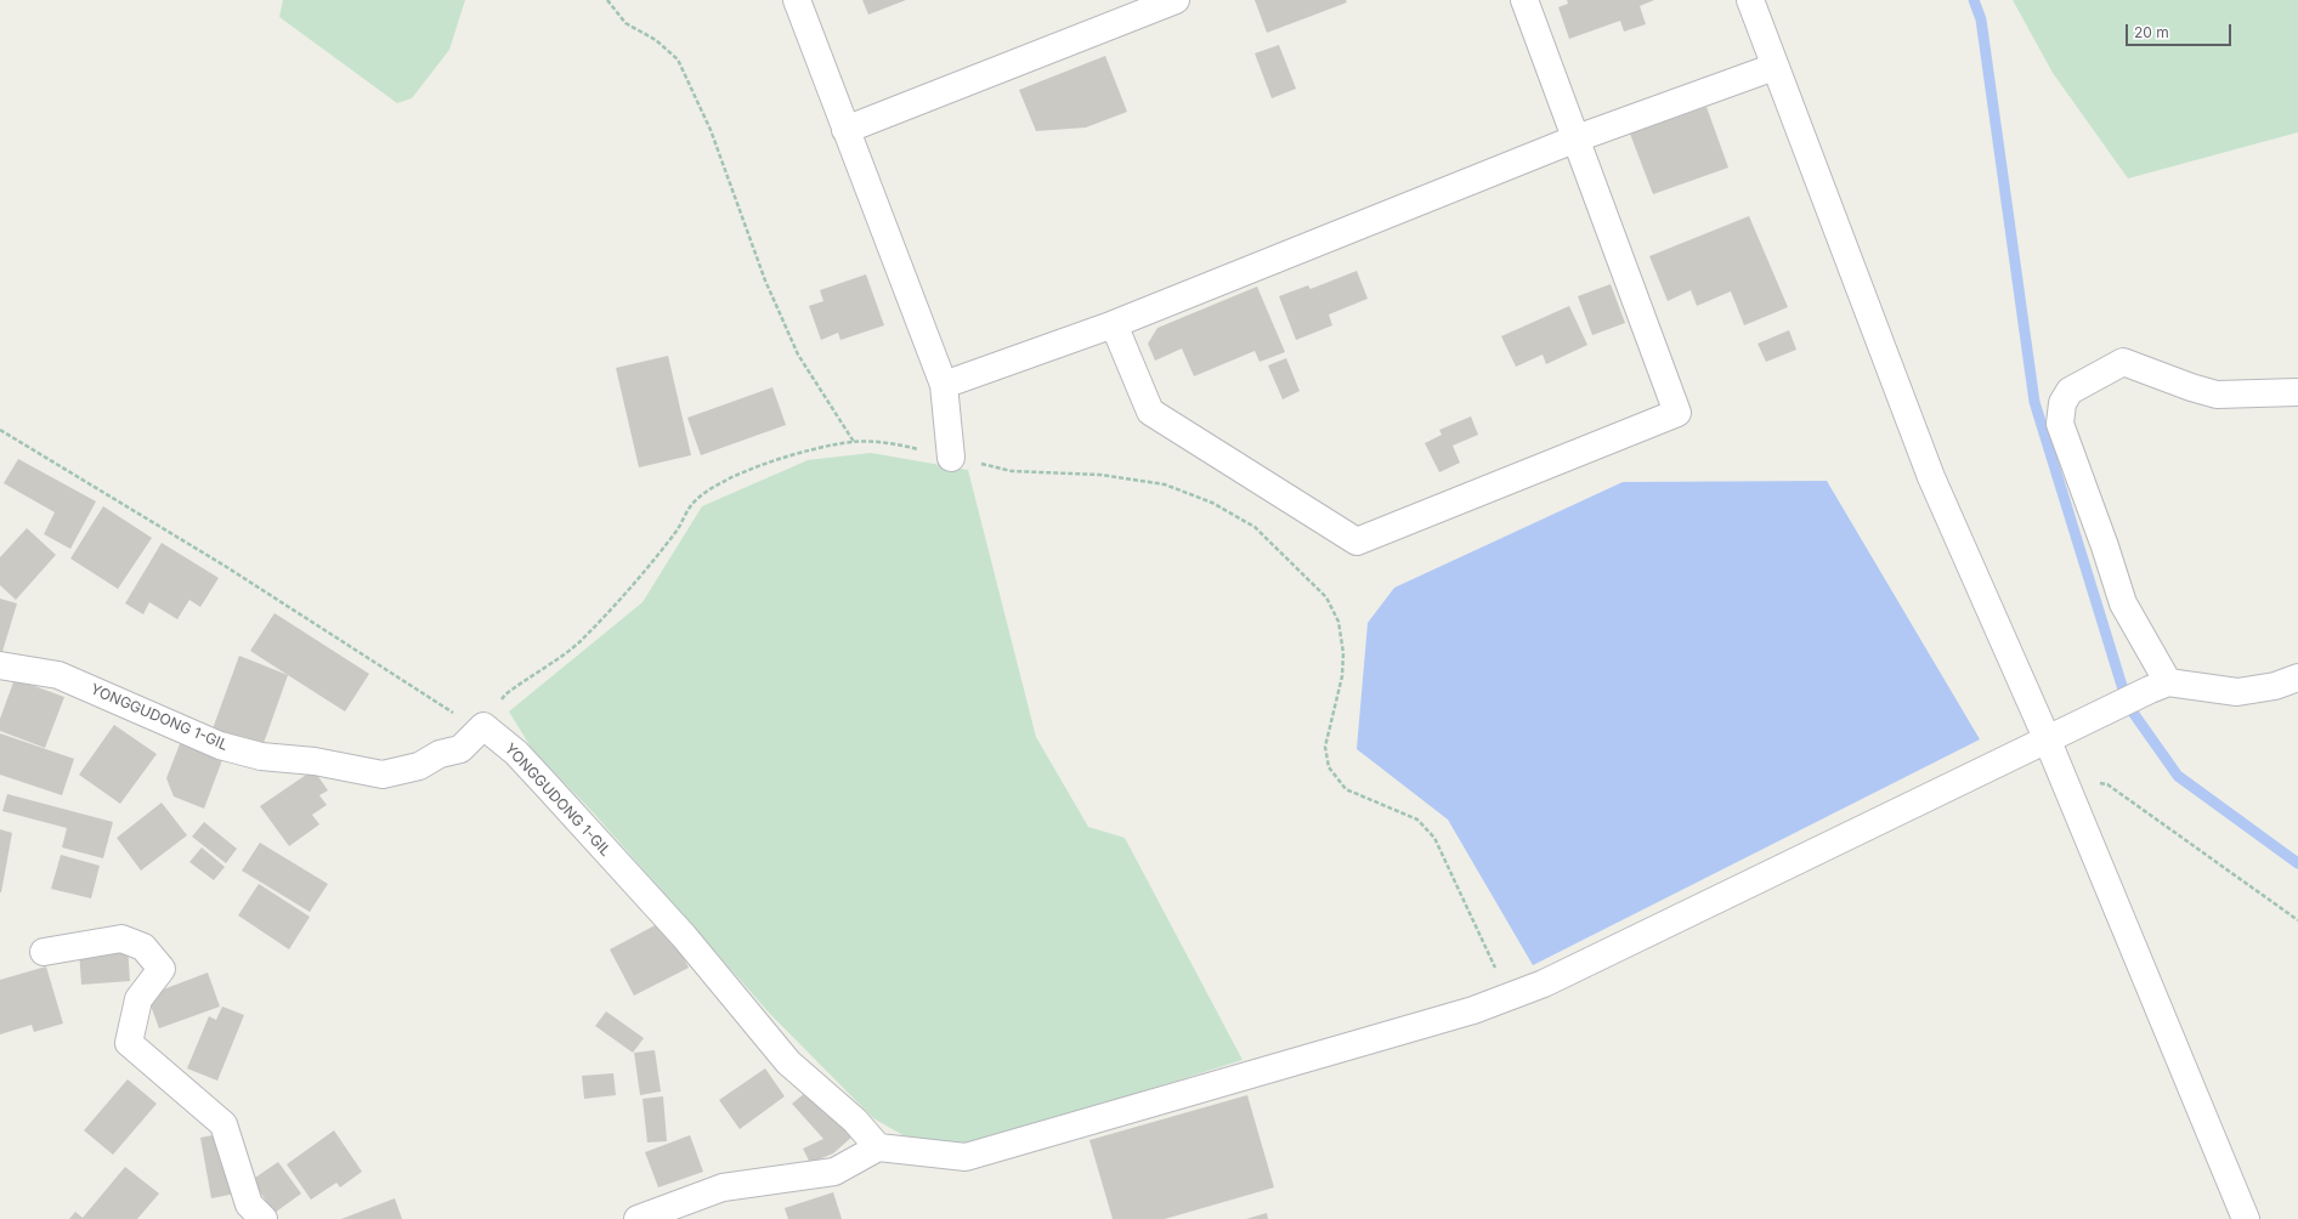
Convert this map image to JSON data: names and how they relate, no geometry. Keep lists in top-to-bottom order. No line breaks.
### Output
{"streets":{"street":["YONGGUDONG 1-GIL"]},"scale_bar":"20 m"}
